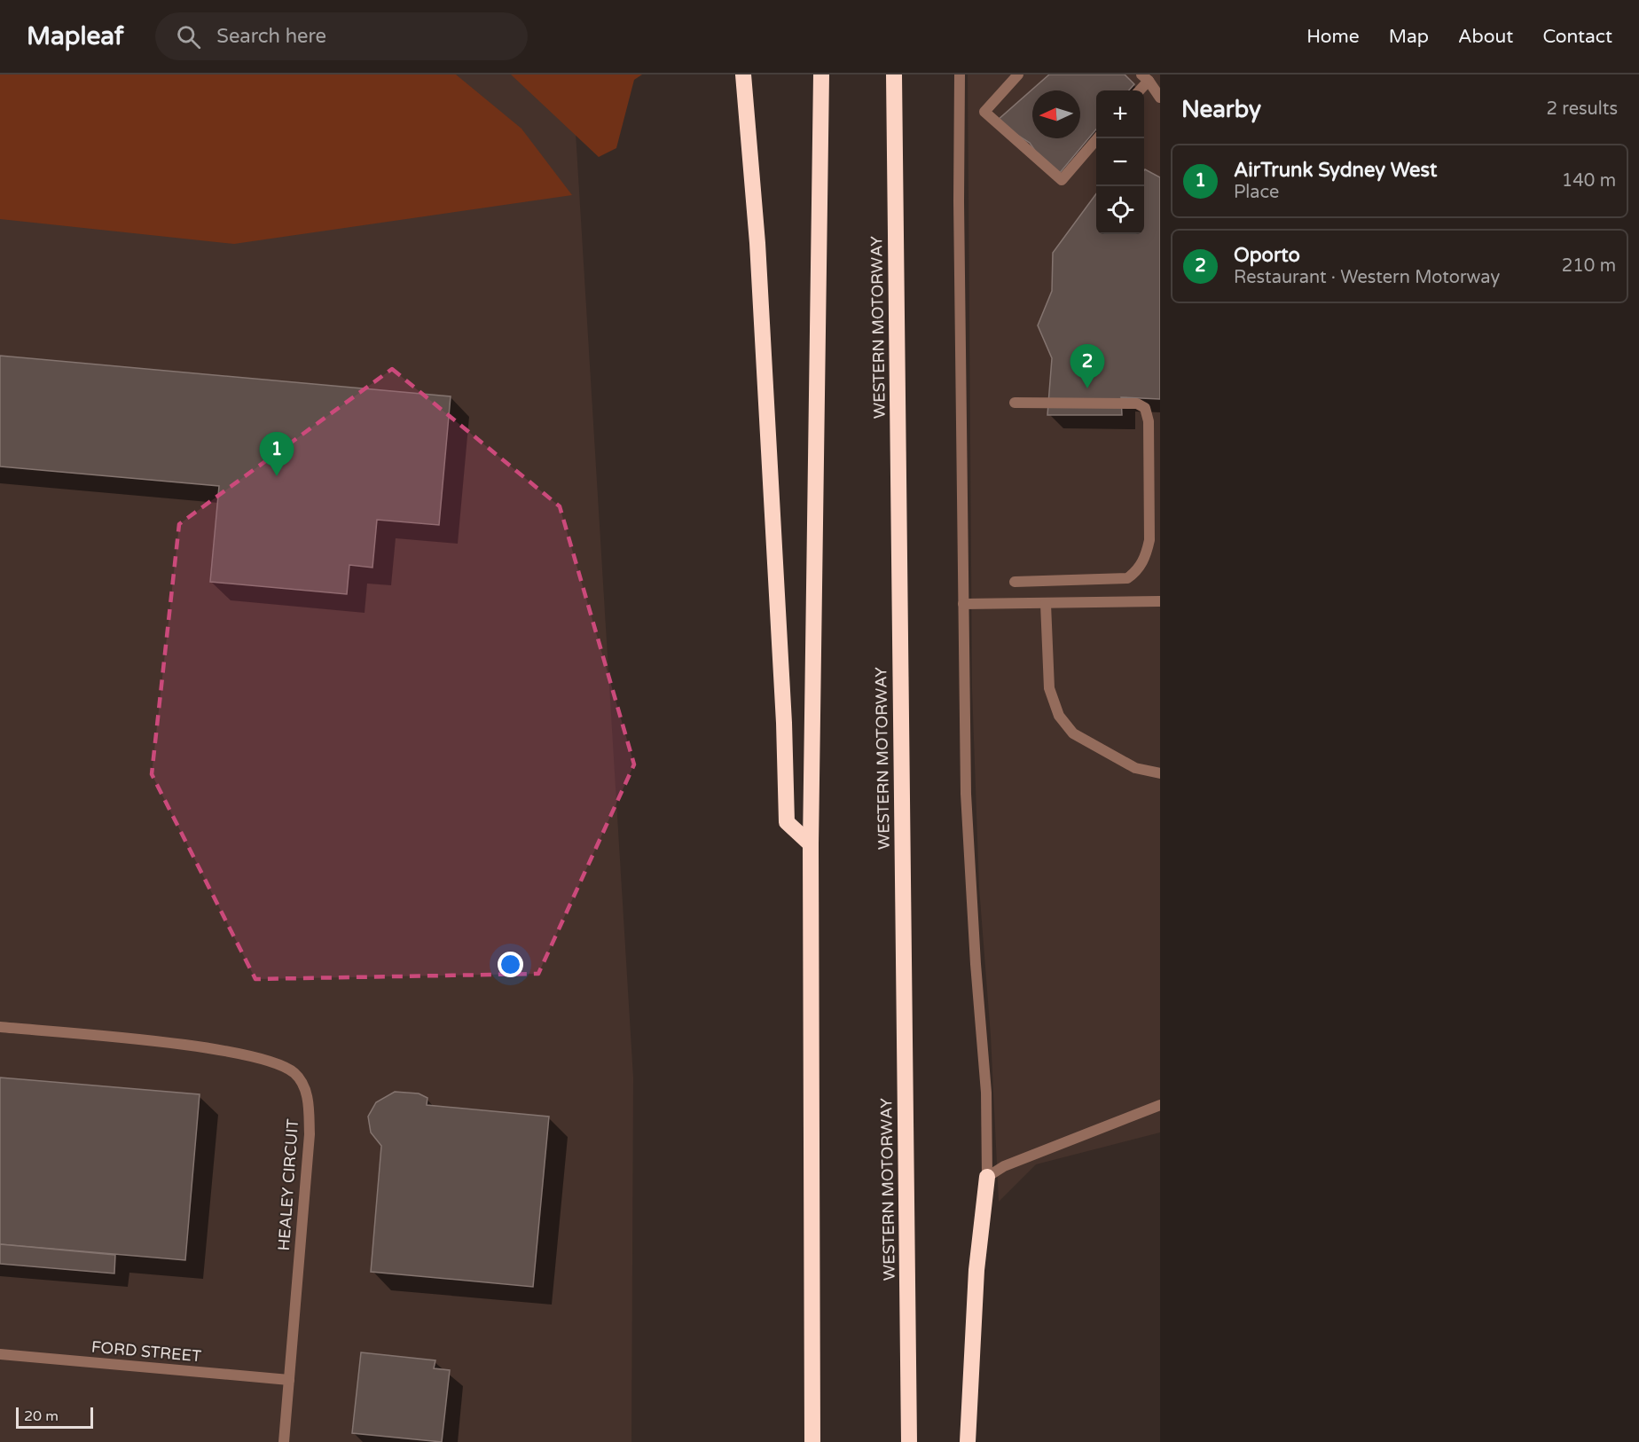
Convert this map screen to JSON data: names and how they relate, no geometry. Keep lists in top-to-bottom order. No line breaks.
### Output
{"streets":{"highway":["WESTERN MOTORWAY"],"street":["HEALEY CIRCUIT","FORD STREET"]},"crossings":[["HEALEY CIRCUIT","FORD STREET"]],"scale_bar":"20 m","north":"left","page":{"header":"Mapleaf","search":"Search here","nav":["Home","Map","About","Contact"],"heading":["Nearby","2 results"],"map_buttons":["+","−"],"list":[{"mark":"1","name":"AirTrunk Sydney West","note":"Place","value":"140 m"},{"mark":"2","name":"Oporto","note":"Restaurant · Western Motorway","value":"210 m"}],"pins":["2","1"],"scale":"20 m"}}
